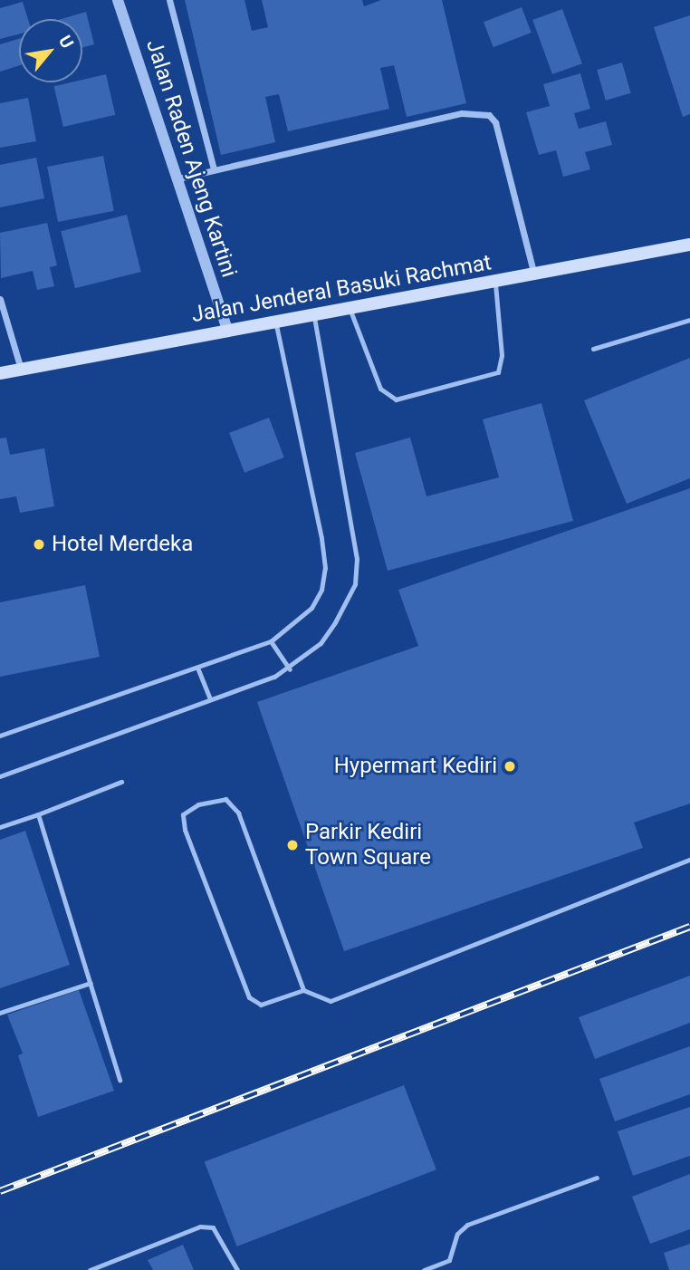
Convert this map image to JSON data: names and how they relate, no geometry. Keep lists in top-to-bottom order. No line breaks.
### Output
{"streets":{"main road":["Jalan Jenderal Basuki Rachmat"],"street":["Jalan Raden Ajeng Kartini"]},"crossings":[["Jalan Raden Ajeng Kartini","Jalan Jenderal Basuki Rachmat"]],"places":["Hotel Merdeka","Hypermart Kediri","Parkir Kediri Town Square"],"north":"top right"}
